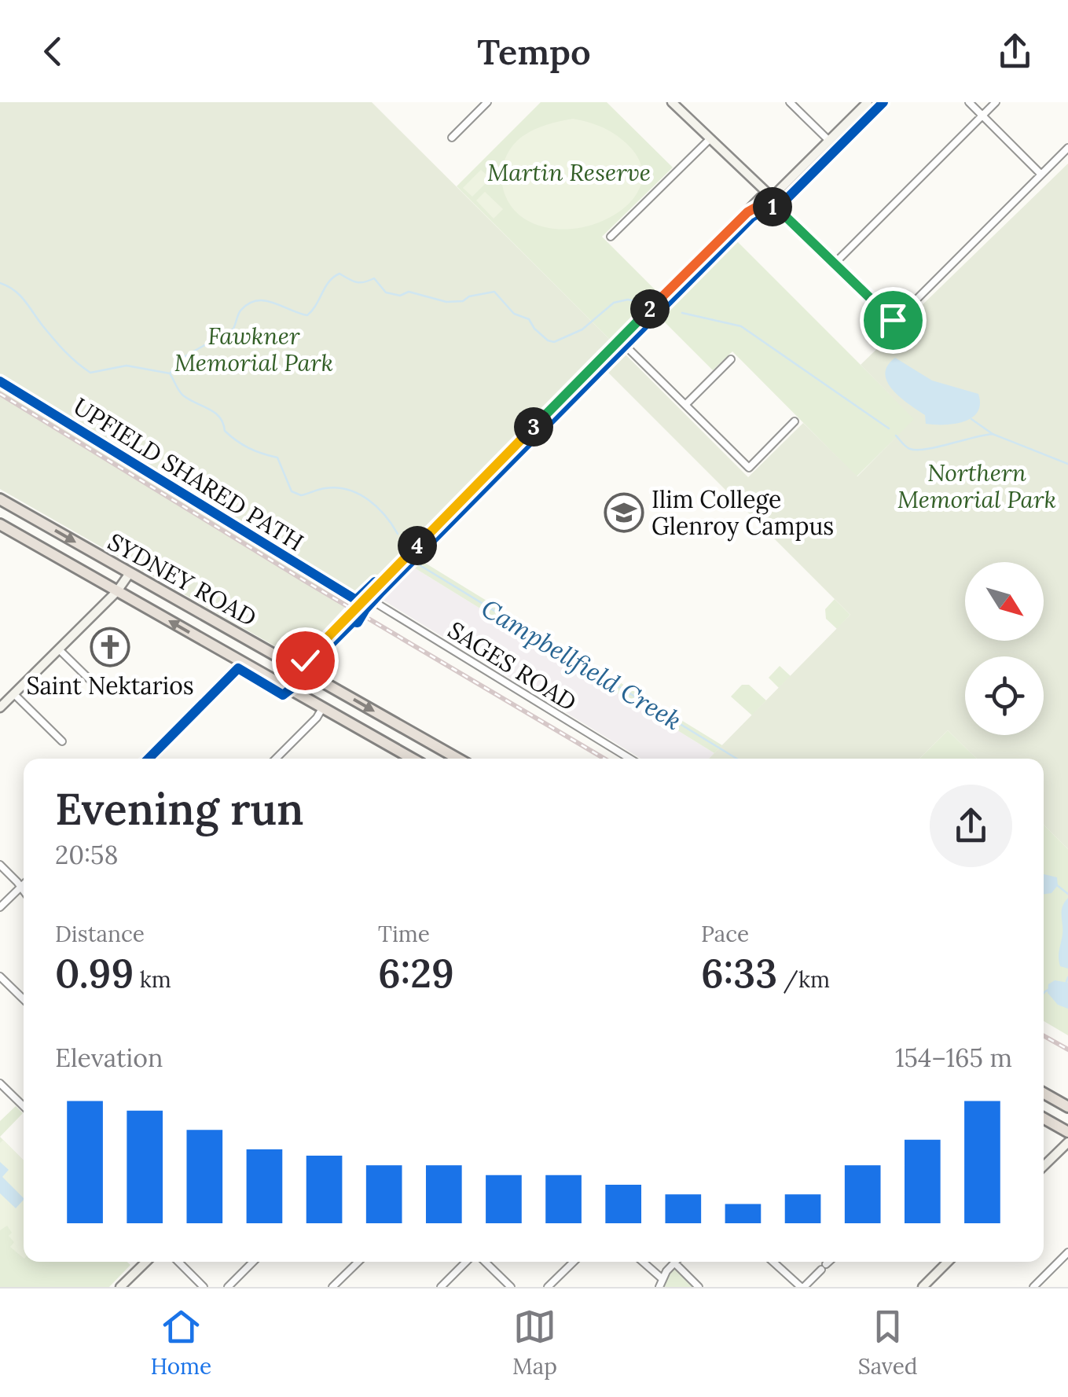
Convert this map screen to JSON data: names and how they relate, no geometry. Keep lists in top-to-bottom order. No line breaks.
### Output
{"streets":{"highway":["SYDNEY ROAD"],"street":["SAGES ROAD"],"cycle path":["UPFIELD SHARED PATH"]},"water":["Campbellfield Creek"],"parks":["Martin Reserve","Fawkner Memorial Park","Northern Memorial Park"],"places":{"school or university":["Ilim College Glenroy Campus"],"church":["Saint Nektarios"]},"north":"bottom right","page":{"header":"Tempo","pins":["1","2","3","4"],"heading":["Evening run","20:58"],"stats":[["Distance","0.99 km"],["Time","6:29"],["Pace","6:33 /km"]],"chart":["Elevation","154–165 m"],"tabs":["Home","Map","Saved"]}}
